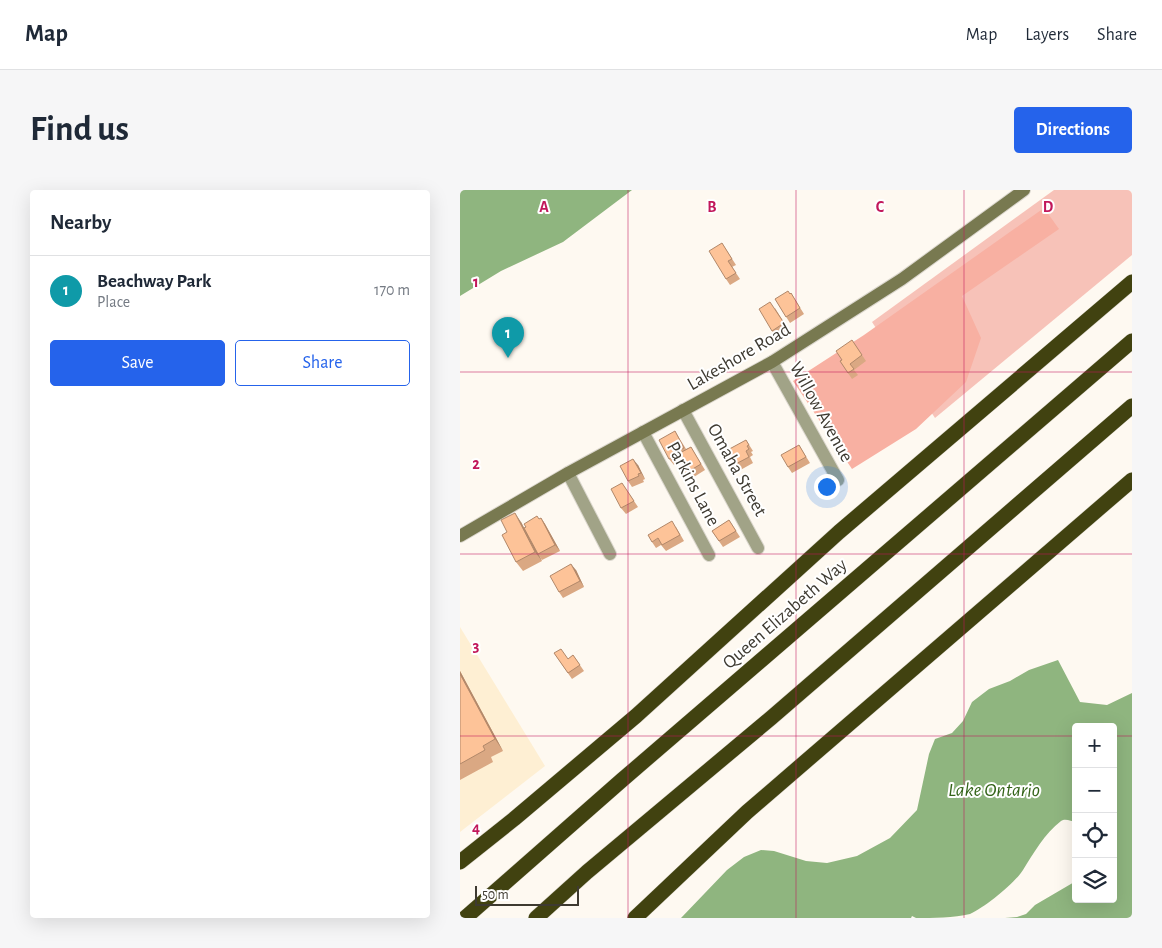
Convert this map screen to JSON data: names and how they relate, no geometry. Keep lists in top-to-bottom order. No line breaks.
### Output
{"streets":{"highway":["Queen Elizabeth Way"],"main road":["Lakeshore Road"],"street":["Willow Avenue","Omaha Street","Parkins Lane"]},"crossings":[["Lakeshore Road","Willow Avenue"],["Lakeshore Road","Omaha Street"],["Lakeshore Road","Parkins Lane"]],"water":["Lake Ontario"],"scale_bar":"50 m","page":{"header":"Map","nav":["Map","Layers","Share"],"buttons":["Directions",["Save","Share"]],"title":"Find us","heading":"Nearby","list":[{"mark":"1","name":"Beachway Park","note":"Place","value":"170 m"}],"pins":"1","map_buttons":["+","−"],"scale":"50 m"},"grid":{"columns":["A","B","C","D"],"rows":["1","2","3","4"]}}
